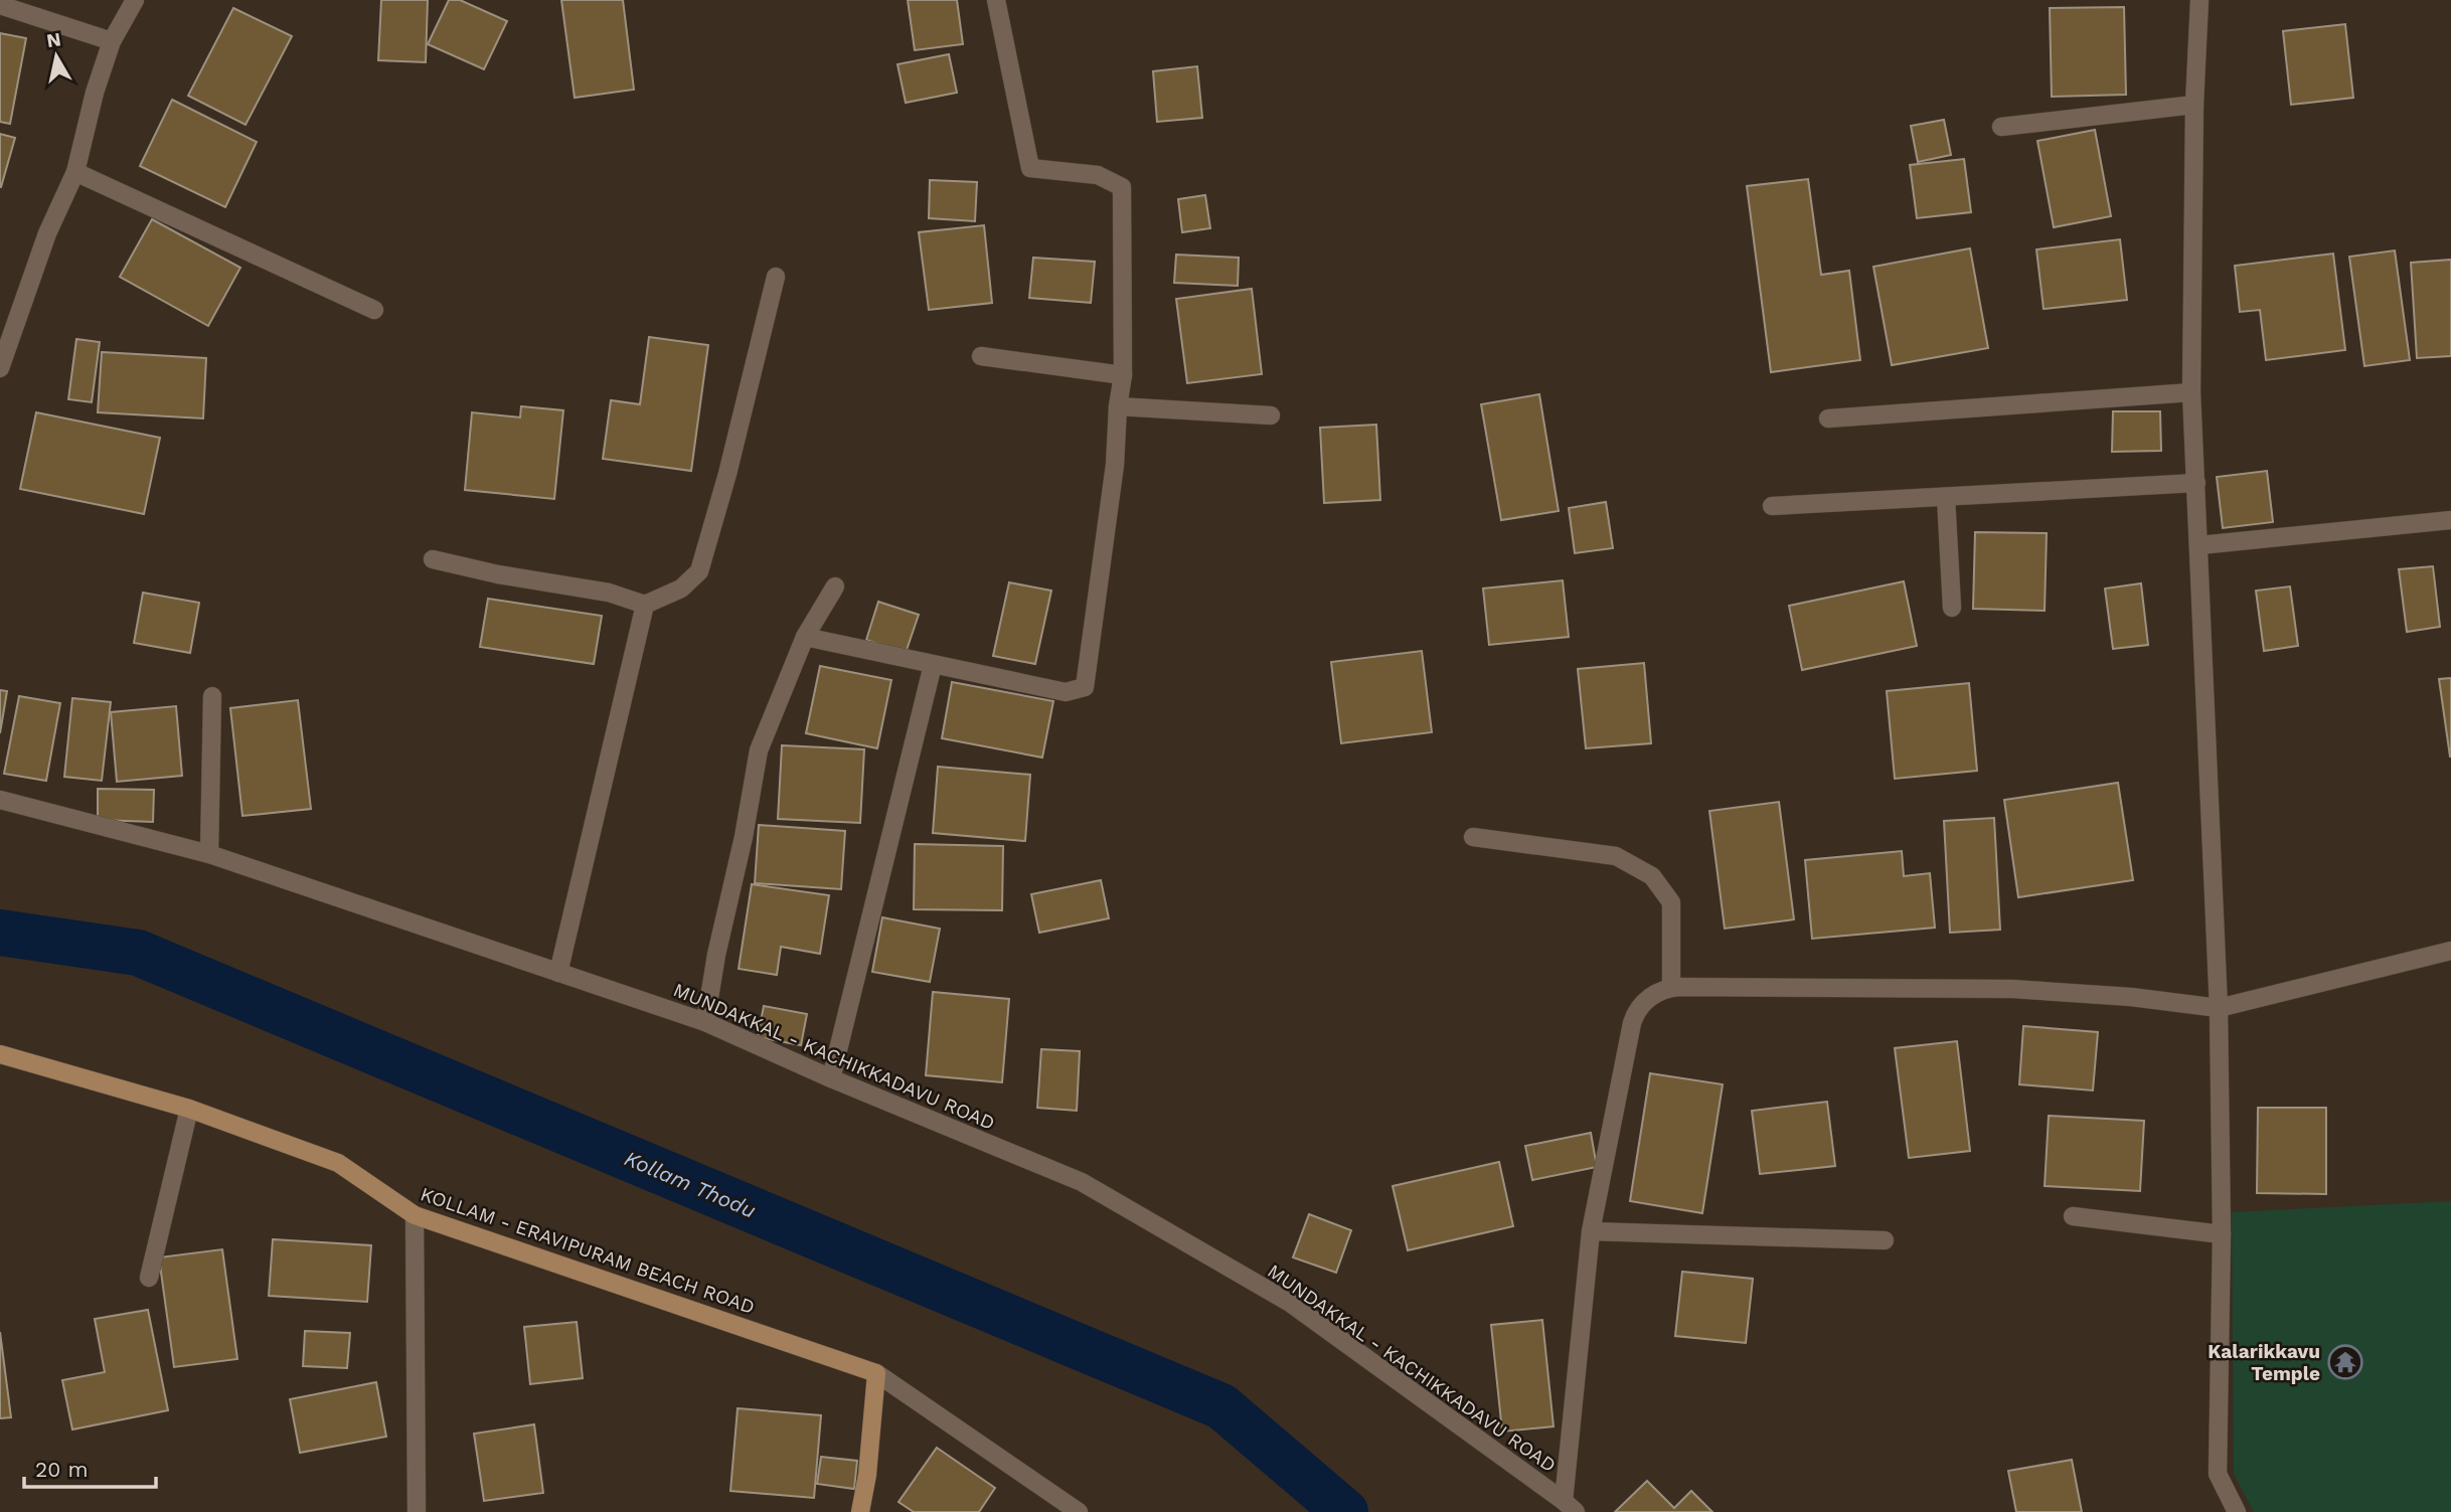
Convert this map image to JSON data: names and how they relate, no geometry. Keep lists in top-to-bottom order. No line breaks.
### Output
{"streets":{"main road":["KOLLAM - ERAVIPURAM BEACH ROAD"],"street":["MUNDAKKAL - KACHIKKADAVU ROAD"]},"water":["Kollam Thodu"],"places":{"temple":["Kalarikkavu Temple"]},"scale_bar":"20 m","north":"top"}
